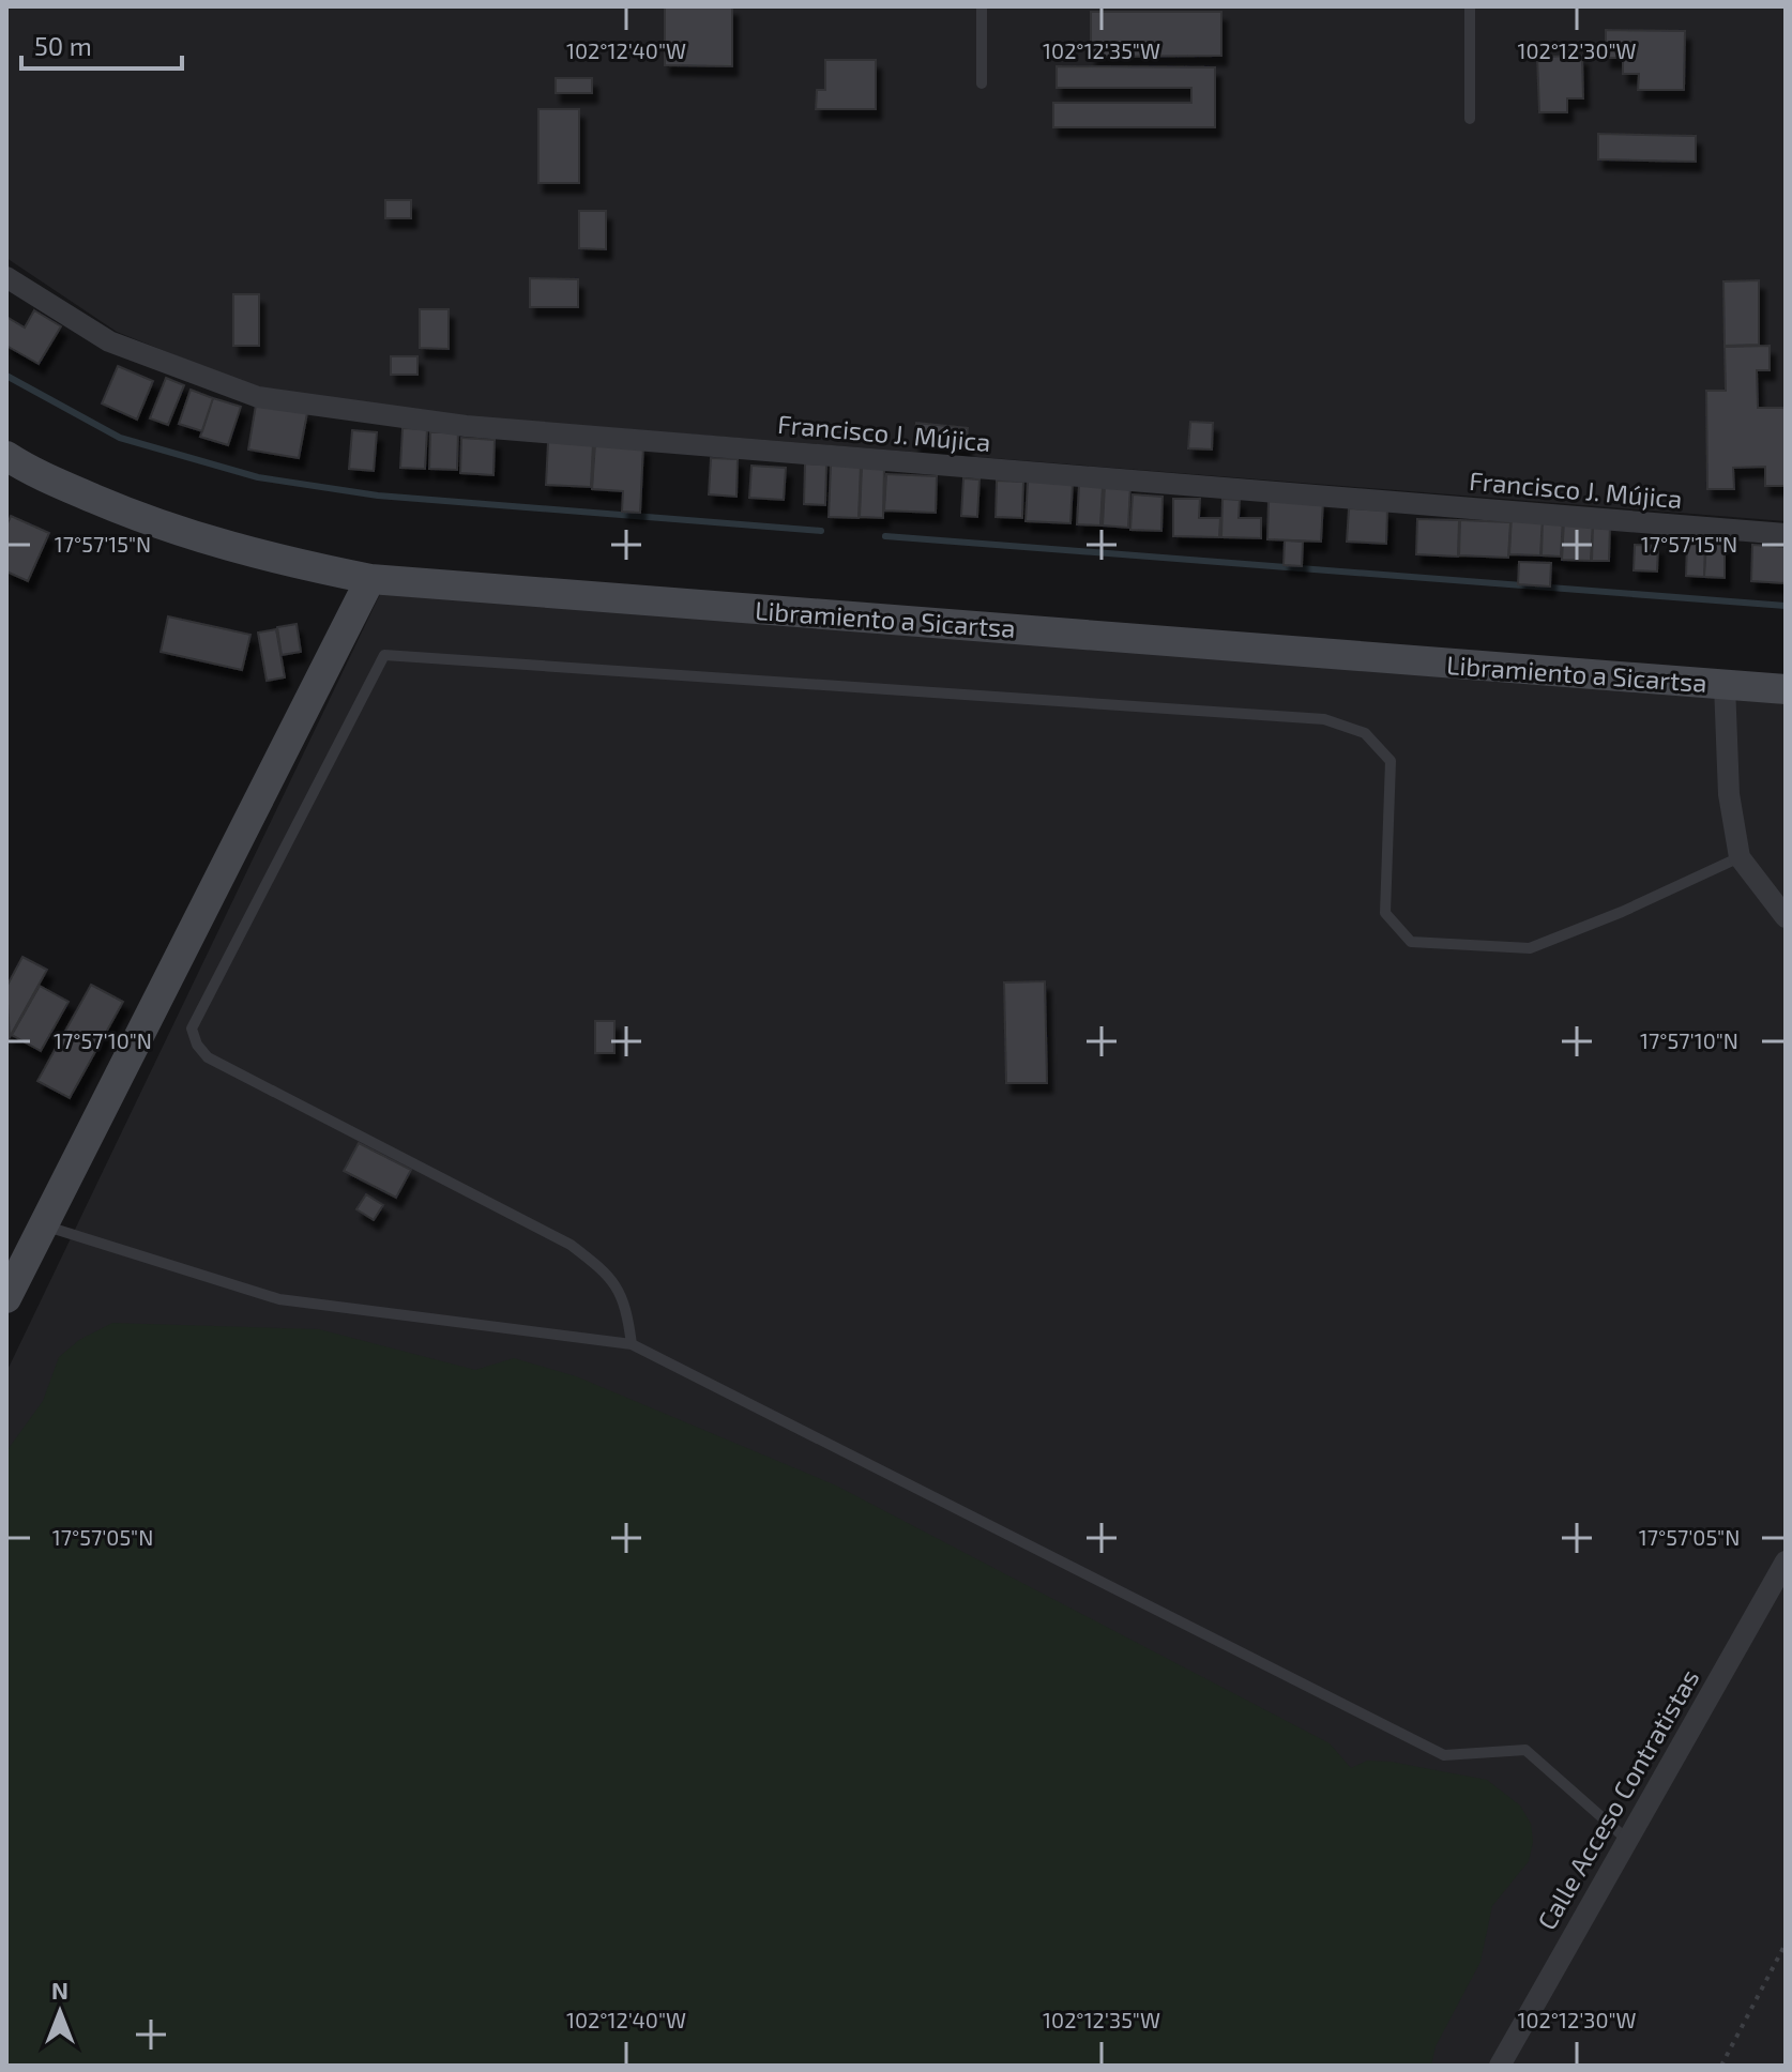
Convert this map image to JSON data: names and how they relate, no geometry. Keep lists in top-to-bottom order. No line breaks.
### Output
{"streets":{"main road":["Libramiento a Sicartsa"],"street":["Francisco J. Mújica","Calle Acceso Contratistas"]},"scale_bar":"50 m","north":"top","coordinates":["102°12'40\"W","102°12'35\"W","102°12'30\"W","17°57'15\"N","17°57'10\"N","17°57'05\"N"]}
